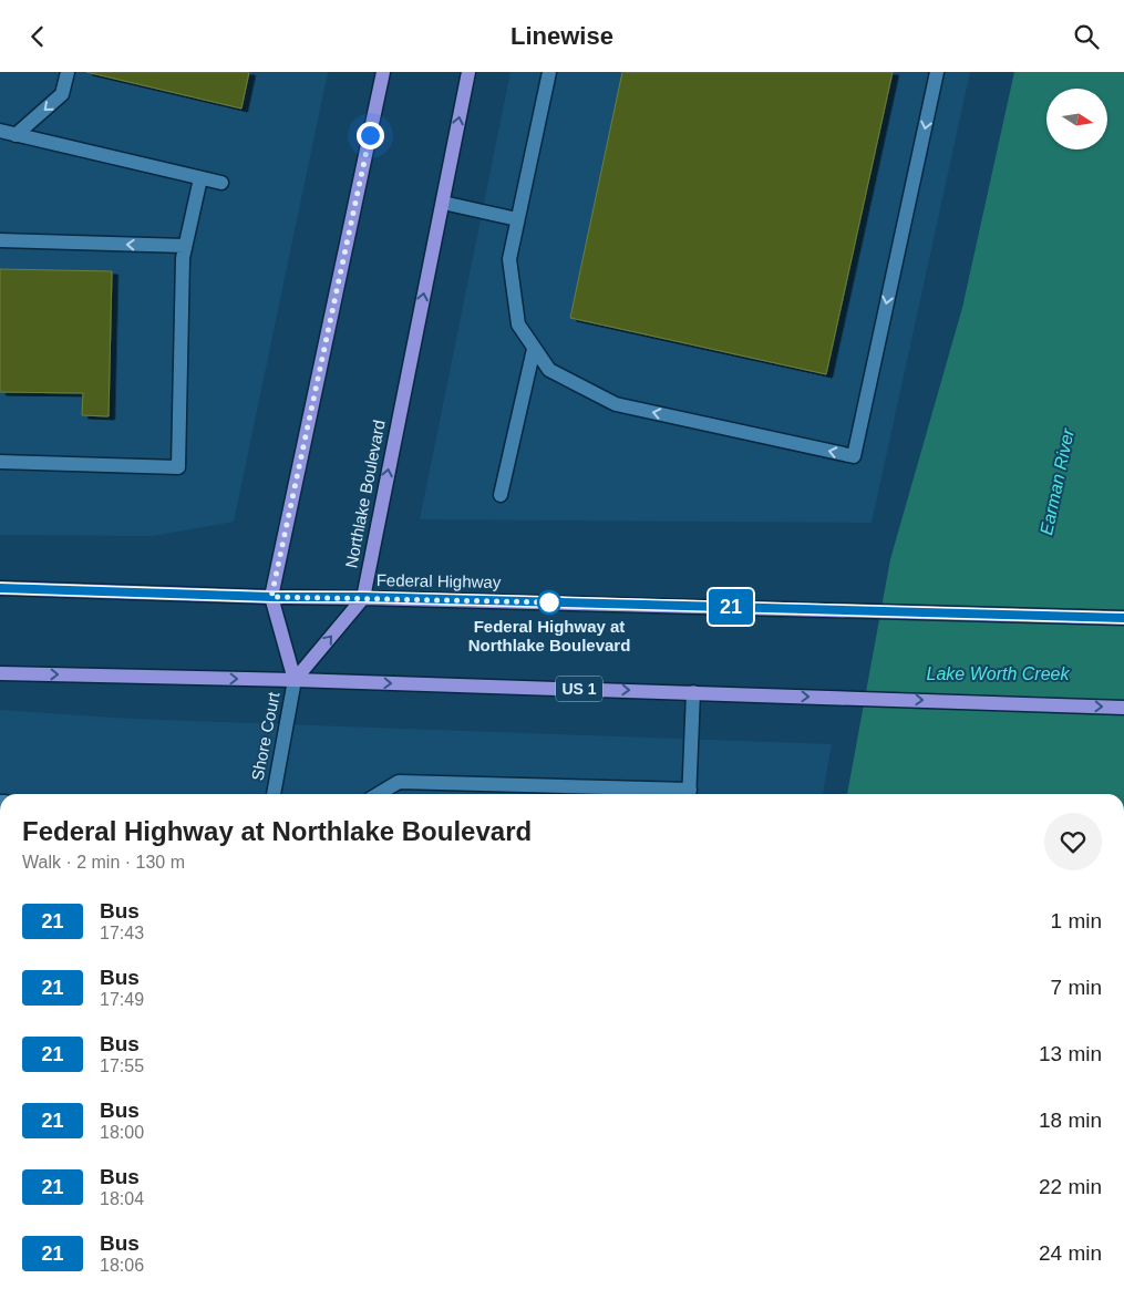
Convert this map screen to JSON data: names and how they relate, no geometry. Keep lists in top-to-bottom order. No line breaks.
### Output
{"streets":{"main road":["Northlake Boulevard","Federal Highway","US 1"],"street":["Shore Court"]},"crossings":[["Northlake Boulevard","Federal Highway"],["Northlake Boulevard","US 1"],["Northlake Boulevard","Shore Court"],["US 1","Shore Court"]],"water":["Earman River","Lake Worth Creek"],"places":["Federal Highway at Northlake Boulevard"],"lines":["bus line 21"],"north":"right","page":{"header":"Linewise","on_map":"21","heading":["Federal Highway at Northlake Boulevard","Walk · 2 min · 130 m"],"list":[{"mark":"21","name":"Bus","note":"17:43","value":"1 min"},{"mark":"21","name":"Bus","note":"17:49","value":"7 min"},{"mark":"21","name":"Bus","note":"17:55","value":"13 min"},{"mark":"21","name":"Bus","note":"18:00","value":"18 min"},{"mark":"21","name":"Bus","note":"18:04","value":"22 min"},{"mark":"21","name":"Bus","note":"18:06","value":"24 min"}]}}
